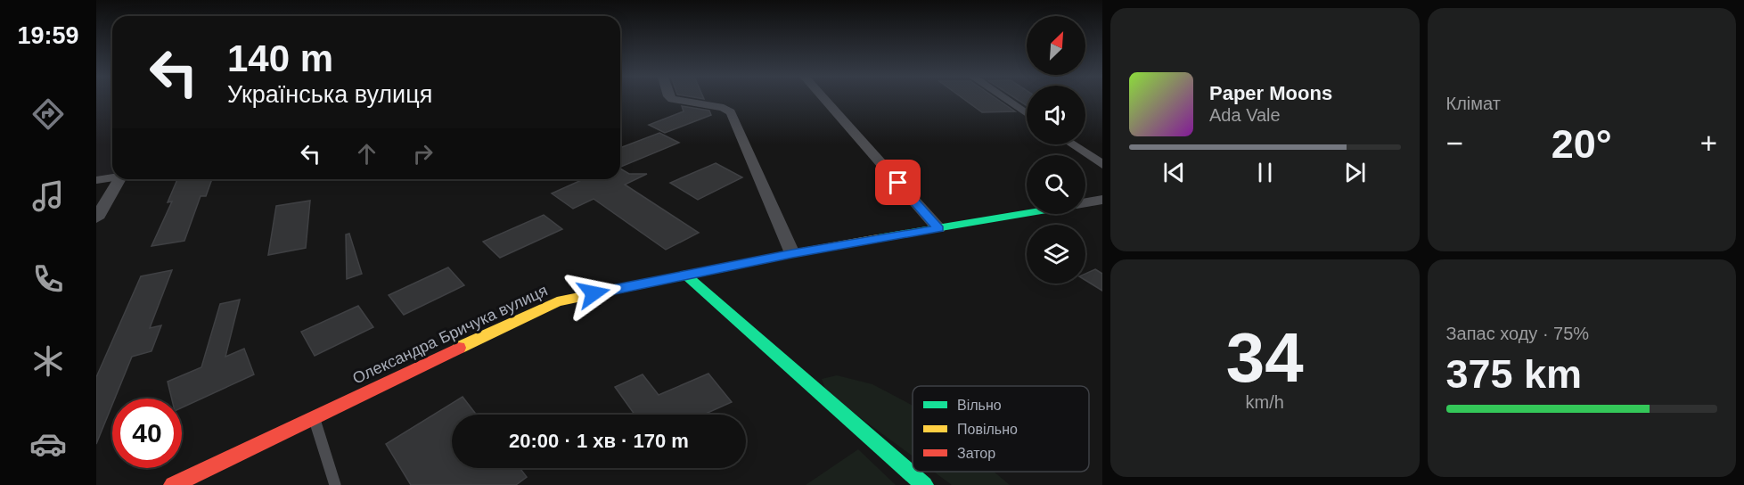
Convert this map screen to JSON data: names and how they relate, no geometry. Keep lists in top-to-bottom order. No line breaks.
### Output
{"streets":{"street":["Олександра Бричука вулиця"]},"legend":["Вільно","Повільно","Затор"],"north":"top right","page":{"tabs":"19:59","tile":["Клімат",["34","km/h"],["Запас ходу · 75%","375 km"]],"turn":["140 m","Українська вулиця"],"song":["Paper Moons","Ada Vale"],"heat":["−","20°","+"],"limit":"40","trip":"20:00 · 1 хв · 170 m"}}
